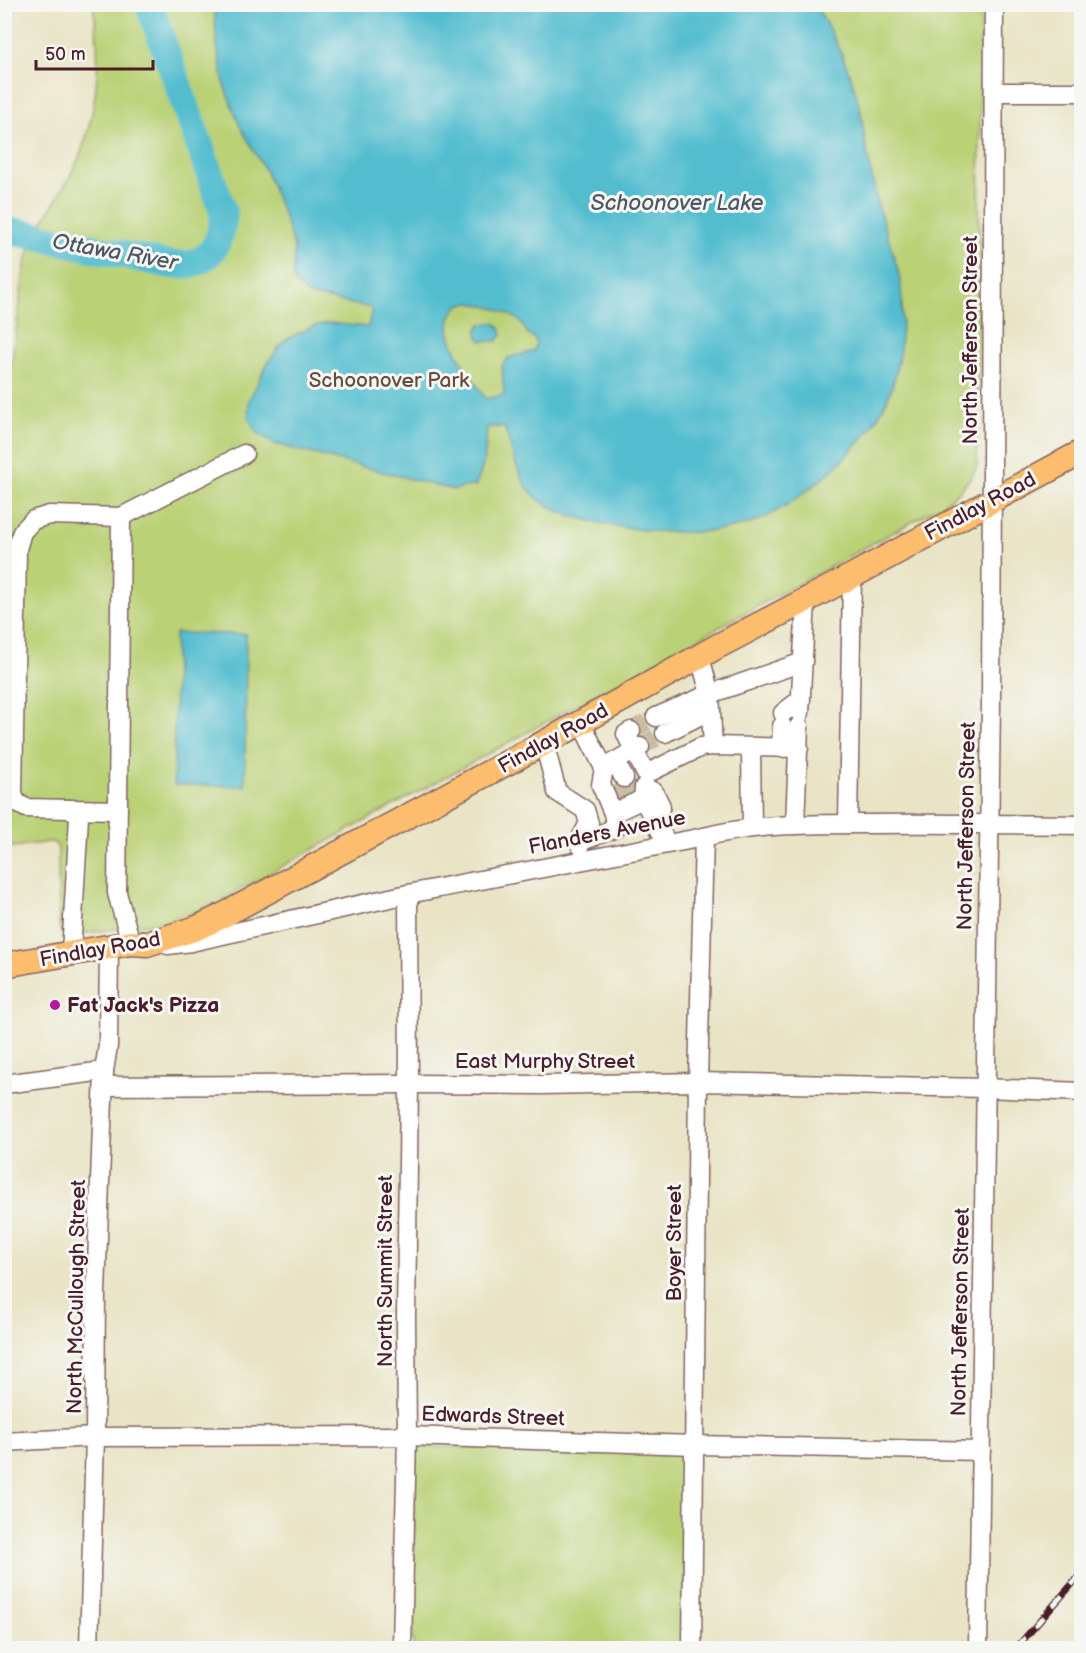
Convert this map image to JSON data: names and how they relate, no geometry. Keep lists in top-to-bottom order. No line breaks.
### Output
{"streets":{"main road":["Findlay Road"],"street":["North Jefferson Street","Flanders Avenue","East Murphy Street","Boyer Street","North Summit Street","North McCullough Street","Edwards Street"]},"crossings":[["North Jefferson Street","Findlay Road"],["North Jefferson Street","Flanders Avenue"],["North Jefferson Street","East Murphy Street"],["North Jefferson Street","Edwards Street"],["Findlay Road","Flanders Avenue"],["Findlay Road","North McCullough Street"],["Flanders Avenue","Boyer Street"],["Flanders Avenue","North Summit Street"],["Flanders Avenue","North McCullough Street"],["East Murphy Street","Boyer Street"],["East Murphy Street","North Summit Street"],["East Murphy Street","North McCullough Street"],["Boyer Street","Edwards Street"],["North Summit Street","Edwards Street"],["North McCullough Street","Edwards Street"]],"water":["Schoonover Lake","Ottawa River"],"parks":["Schoonover Park"],"places":["Fat Jack's Pizza"],"scale_bar":"50 m"}
